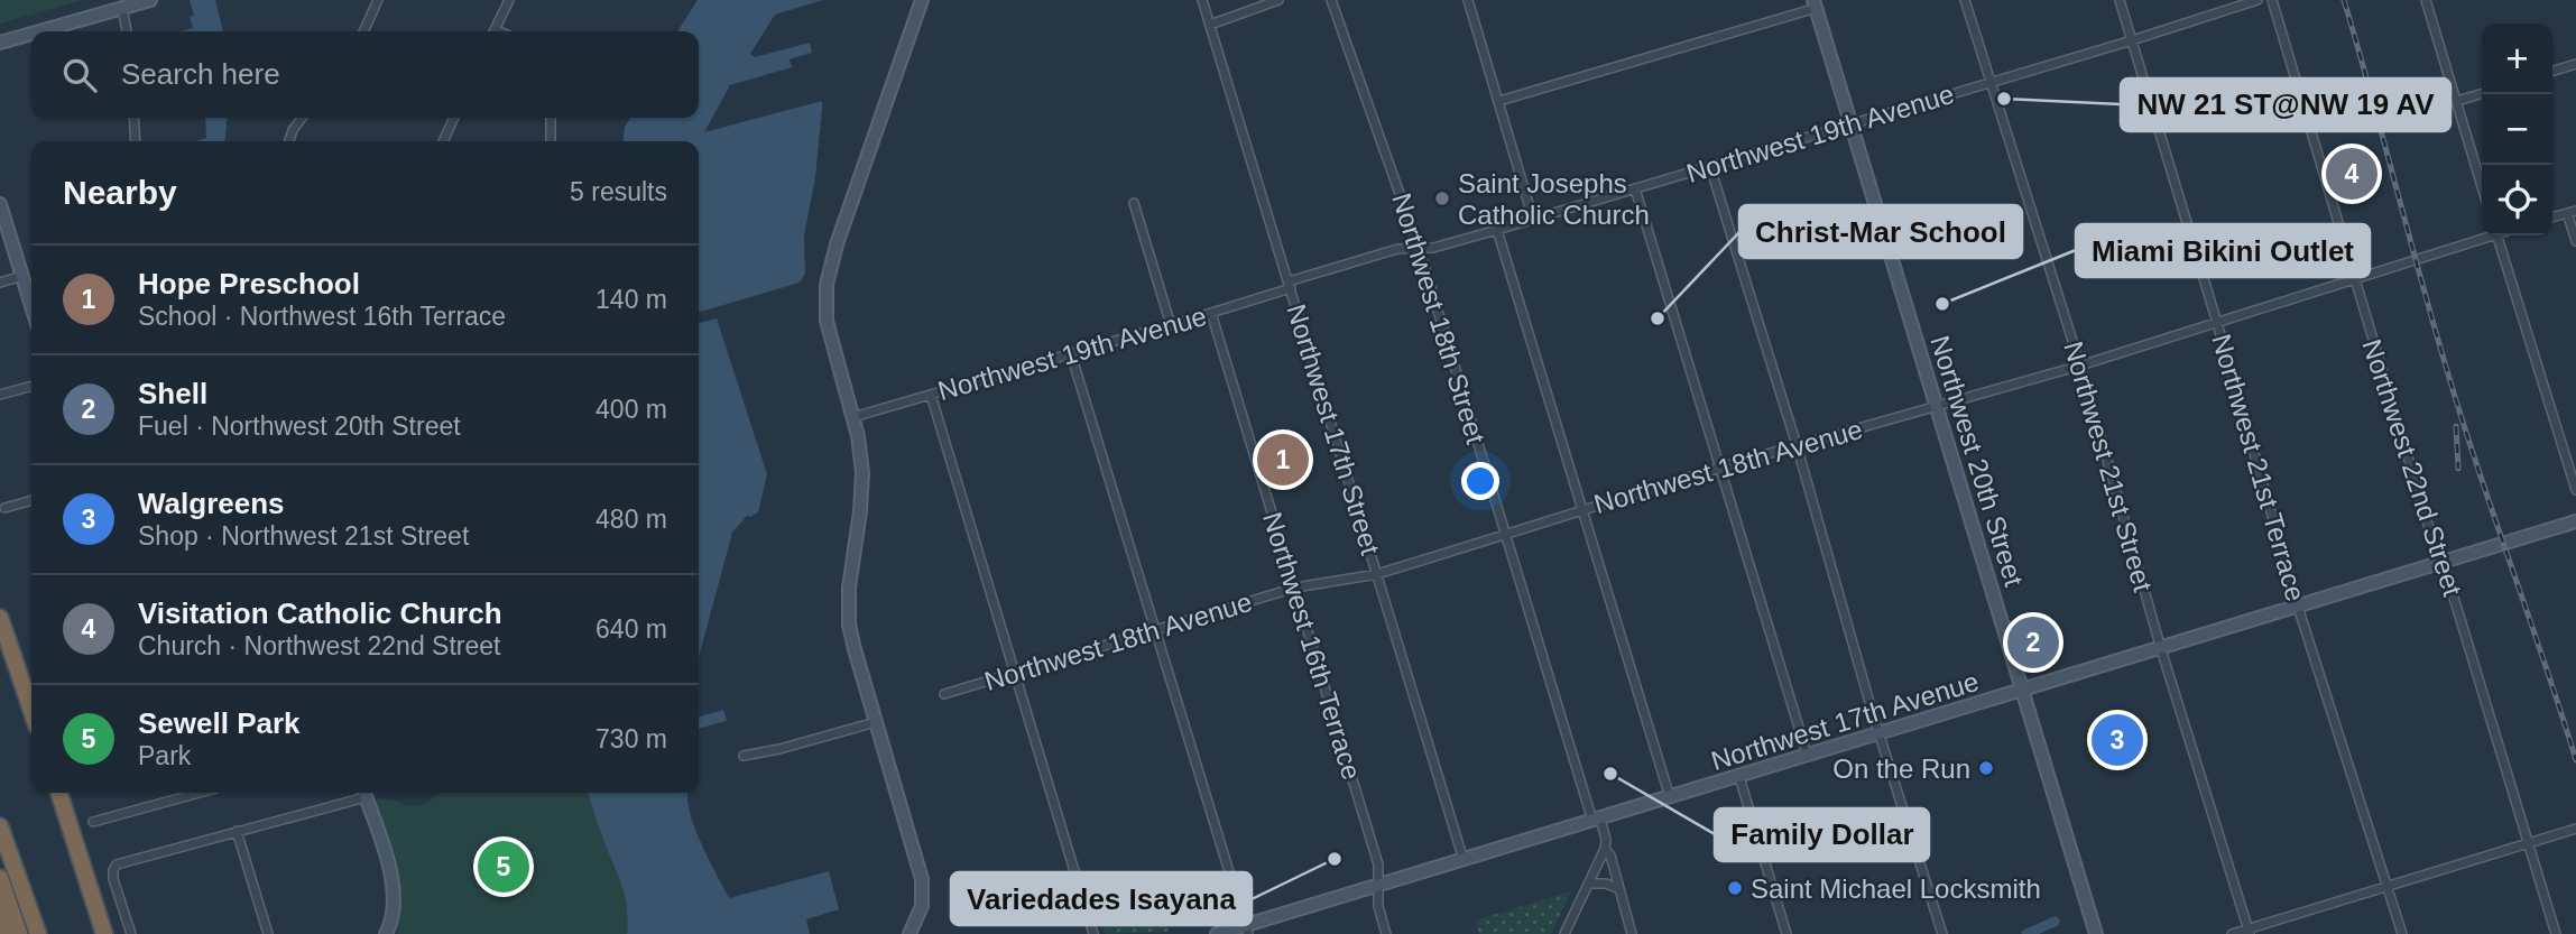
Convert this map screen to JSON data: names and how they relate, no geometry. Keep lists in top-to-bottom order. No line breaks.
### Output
{"streets":{"main road":["Northwest 20th Street","Northwest 17th Avenue"],"street":["Northwest 19th Avenue","Northwest 18th Street","Northwest 17th Street","Northwest 18th Avenue","Northwest 21st Street","Northwest 21st Terrace","Northwest 22nd Street","Northwest 16th Terrace"]},"crossings":[["Northwest 19th Avenue","Northwest 18th Street"],["Northwest 19th Avenue","Northwest 17th Street"],["Northwest 19th Avenue","Northwest 20th Street"],["Northwest 19th Avenue","Northwest 21st Street"],["Northwest 19th Avenue","Northwest 21st Terrace"],["Northwest 19th Avenue","Northwest 16th Terrace"],["Northwest 18th Street","Northwest 18th Avenue"],["Northwest 18th Street","Northwest 17th Avenue"],["Northwest 17th Street","Northwest 18th Avenue"],["Northwest 17th Street","Northwest 17th Avenue"],["Northwest 20th Street","Northwest 18th Avenue"],["Northwest 20th Street","Northwest 17th Avenue"],["Northwest 18th Avenue","Northwest 21st Street"],["Northwest 18th Avenue","Northwest 21st Terrace"],["Northwest 18th Avenue","Northwest 22nd Street"],["Northwest 18th Avenue","Northwest 16th Terrace"],["Northwest 21st Street","Northwest 17th Avenue"],["Northwest 21st Terrace","Northwest 17th Avenue"],["Northwest 22nd Street","Northwest 17th Avenue"],["Northwest 16th Terrace","Northwest 17th Avenue"]],"places":["NW 21 ST@NW 19 AV","Saint Josephs Catholic Church","Miami Bikini Outlet","Christ-Mar School","On the Run","Family Dollar","Variedades Isayana","Saint Michael Locksmith"],"page":{"map_buttons":["+","−"],"search":"Search here","heading":["Nearby","5 results"],"pins":["4","1","2","3","5"],"list":[{"mark":"1","name":"Hope Preschool","note":"School · Northwest 16th Terrace","value":"140 m"},{"mark":"2","name":"Shell","note":"Fuel · Northwest 20th Street","value":"400 m"},{"mark":"3","name":"Walgreens","note":"Shop · Northwest 21st Street","value":"480 m"},{"mark":"4","name":"Visitation Catholic Church","note":"Church · Northwest 22nd Street","value":"640 m"},{"mark":"5","name":"Sewell Park","note":"Park","value":"730 m"}]}}
